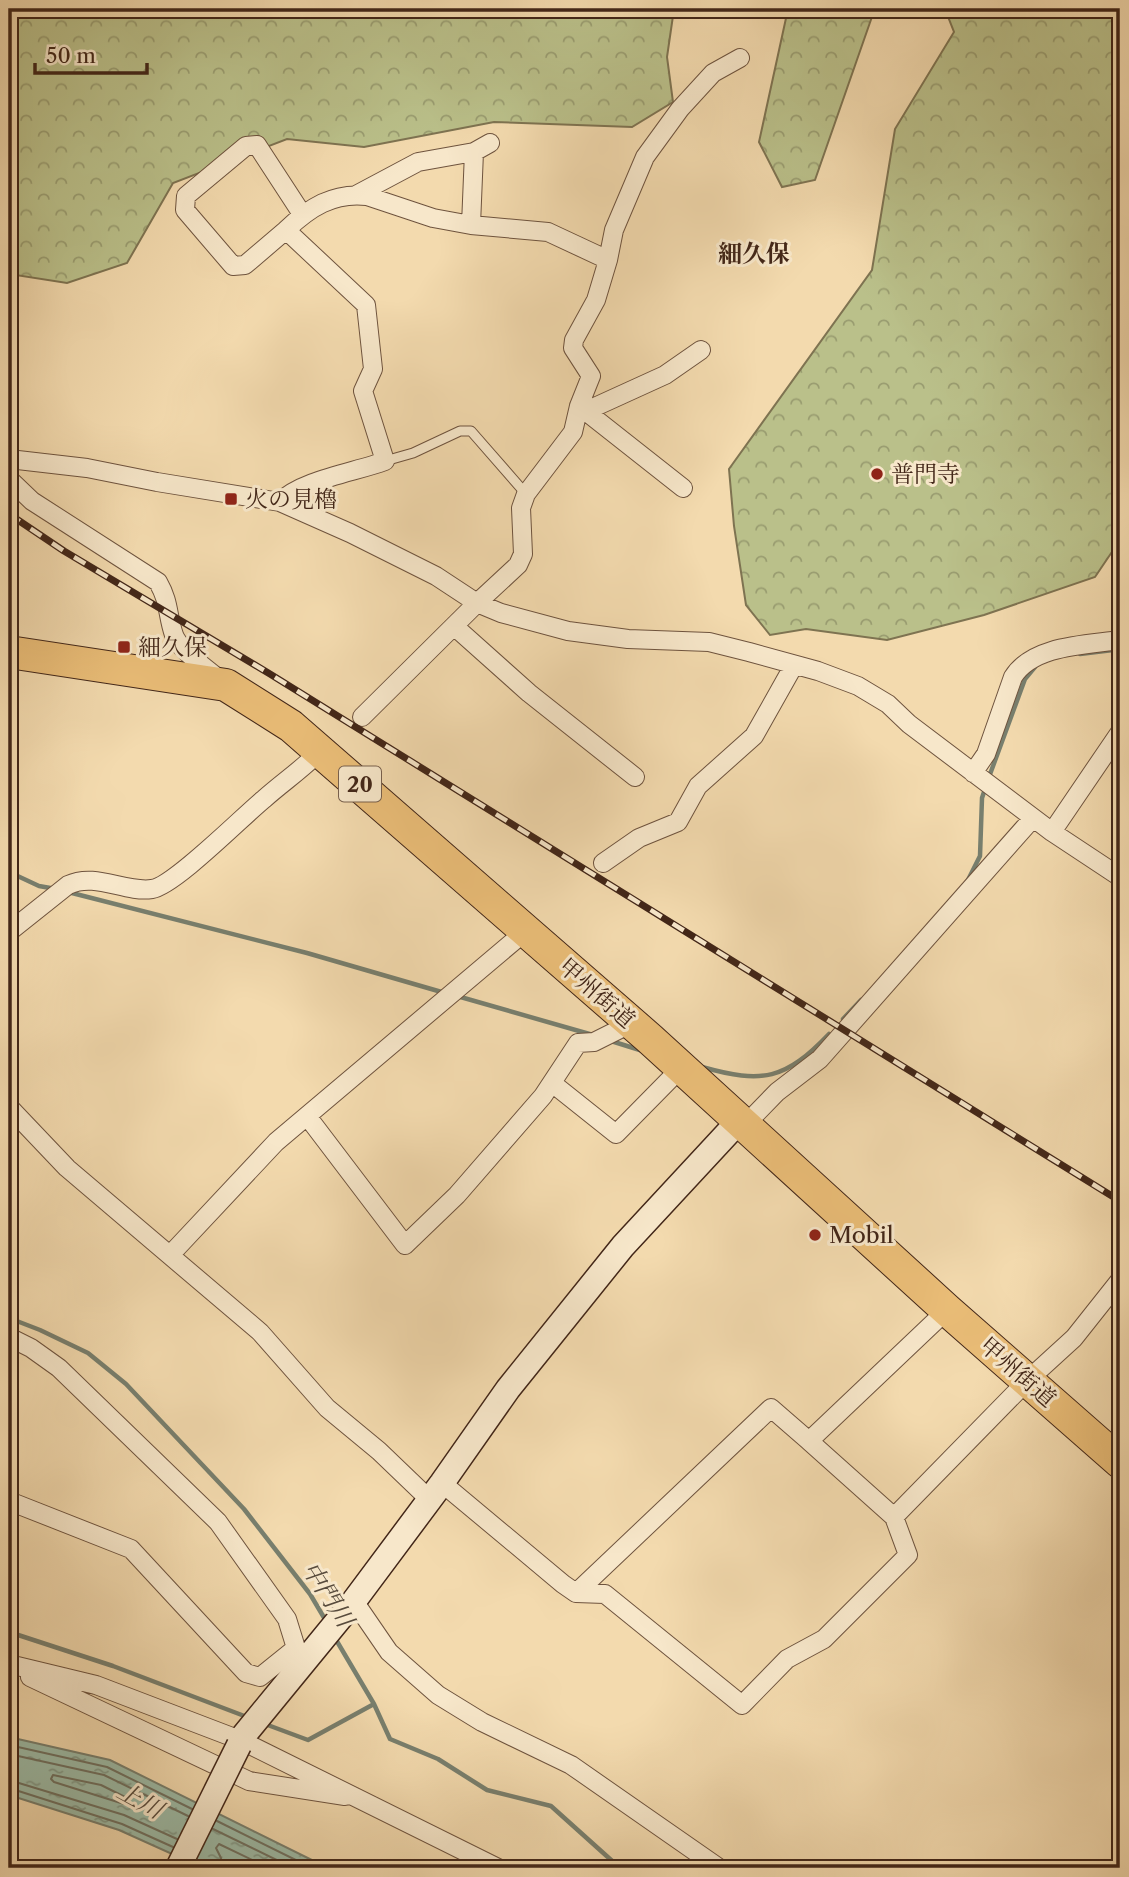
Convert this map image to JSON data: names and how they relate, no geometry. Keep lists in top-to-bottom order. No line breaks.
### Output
{"streets":{"highway":["20","甲州街道"]},"districts":["細久保"],"water":["中門川","上川"],"places":{"other":["普門寺","Mobil"],"transit":["火の見櫓","細久保"]},"scale_bar":"50 m"}
